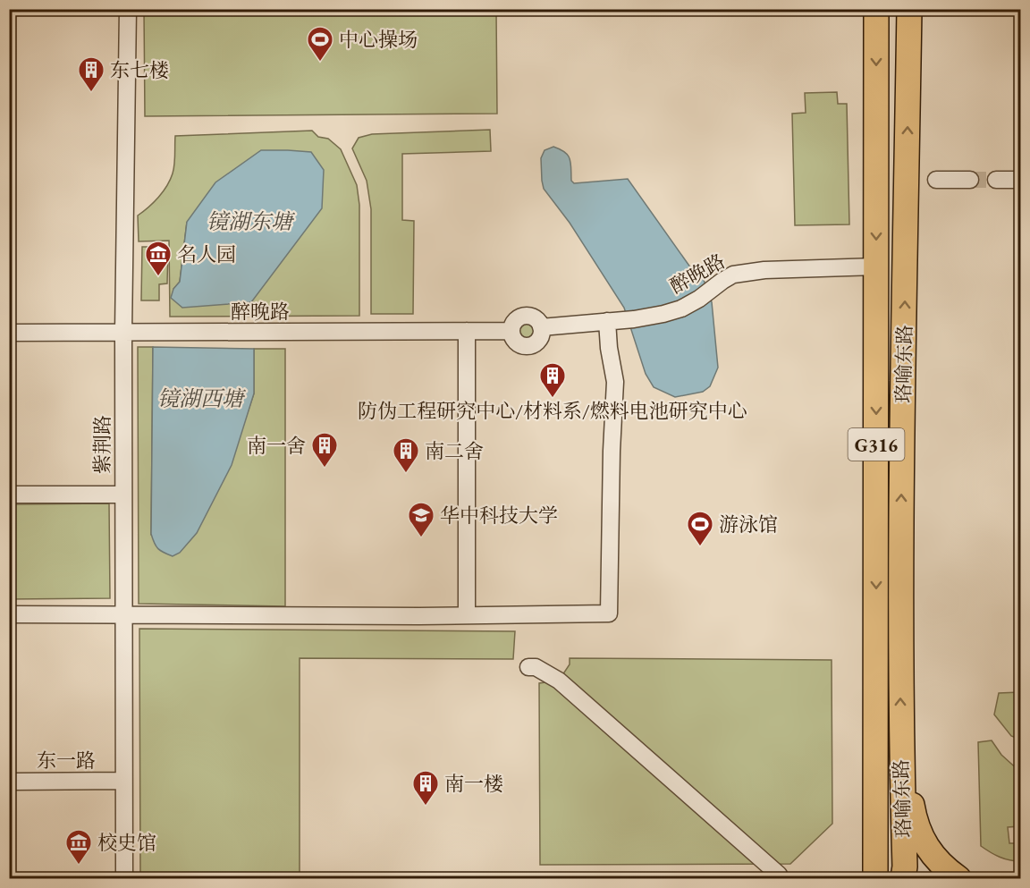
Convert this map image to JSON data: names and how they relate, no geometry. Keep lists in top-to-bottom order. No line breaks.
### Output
{"streets":{"highway":["珞喻东路","G316"],"street":["醉晚路","紫荆路","东一路"]},"crossings":[["醉晚路","珞喻东路"],["醉晚路","紫荆路"],["紫荆路","东一路"]],"water":["镜湖东塘","镜湖西塘"],"places":{"sports":["中心操场","游泳馆"],"building":["东七楼","防伪工程研究中心/材料系/燃料电池研究中心","南一舍","南二舍","南一楼"],"museum":["名人园","校史馆"],"school or university":["华中科技大学"]}}
